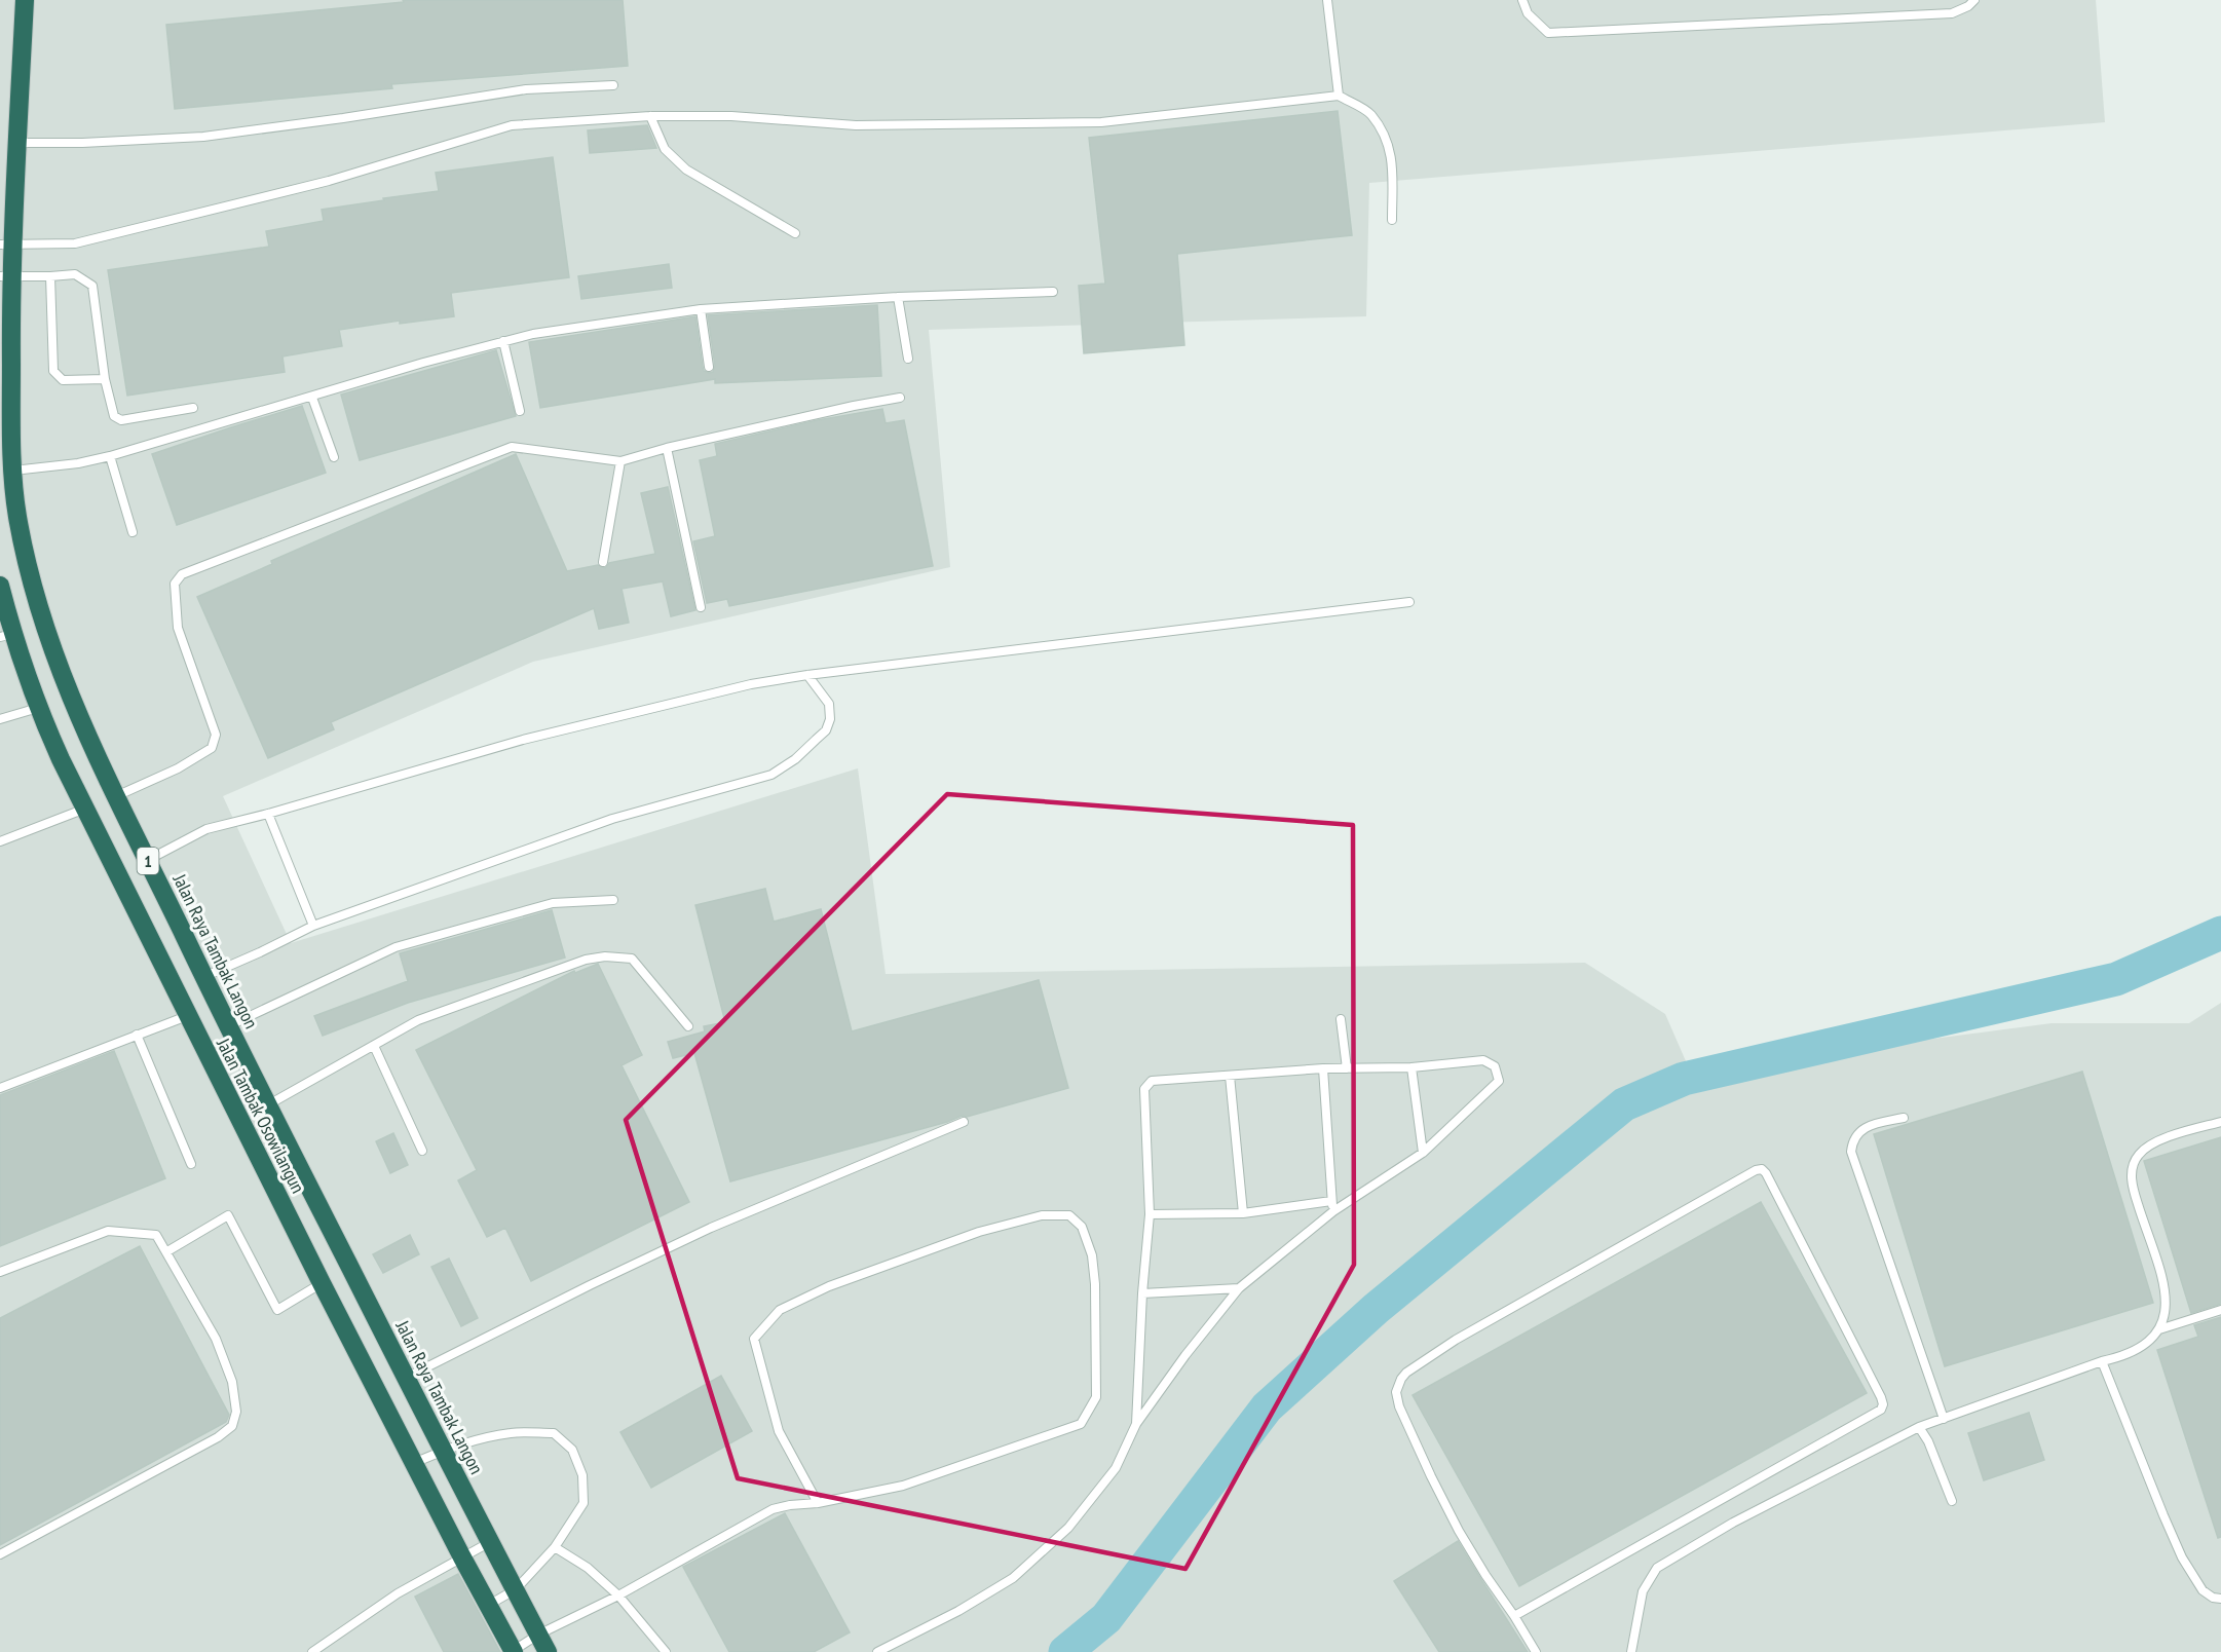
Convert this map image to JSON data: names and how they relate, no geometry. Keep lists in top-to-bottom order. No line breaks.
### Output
{"streets":{"highway":["1","Jalan Raya Tambak Langon","Jalan Tambak Osowilangun"]}}
